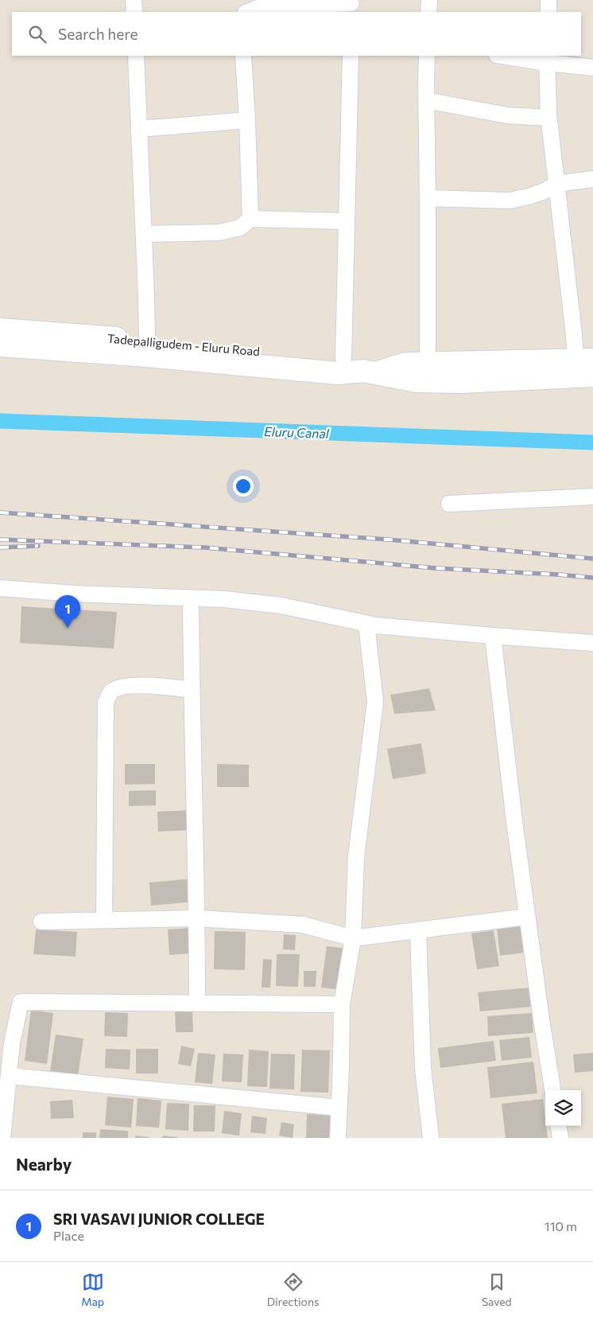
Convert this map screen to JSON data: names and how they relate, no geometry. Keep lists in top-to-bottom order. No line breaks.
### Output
{"streets":{"main road":["Tadepalligudem - Eluru Road"]},"water":["Eluru Canal"],"page":{"search":"Search here","pins":"1","heading":"Nearby","list":[{"mark":"1","name":"SRI VASAVI JUNIOR COLLEGE","note":"Place","value":"110 m"}],"nav":["Map","Directions","Saved"]}}
